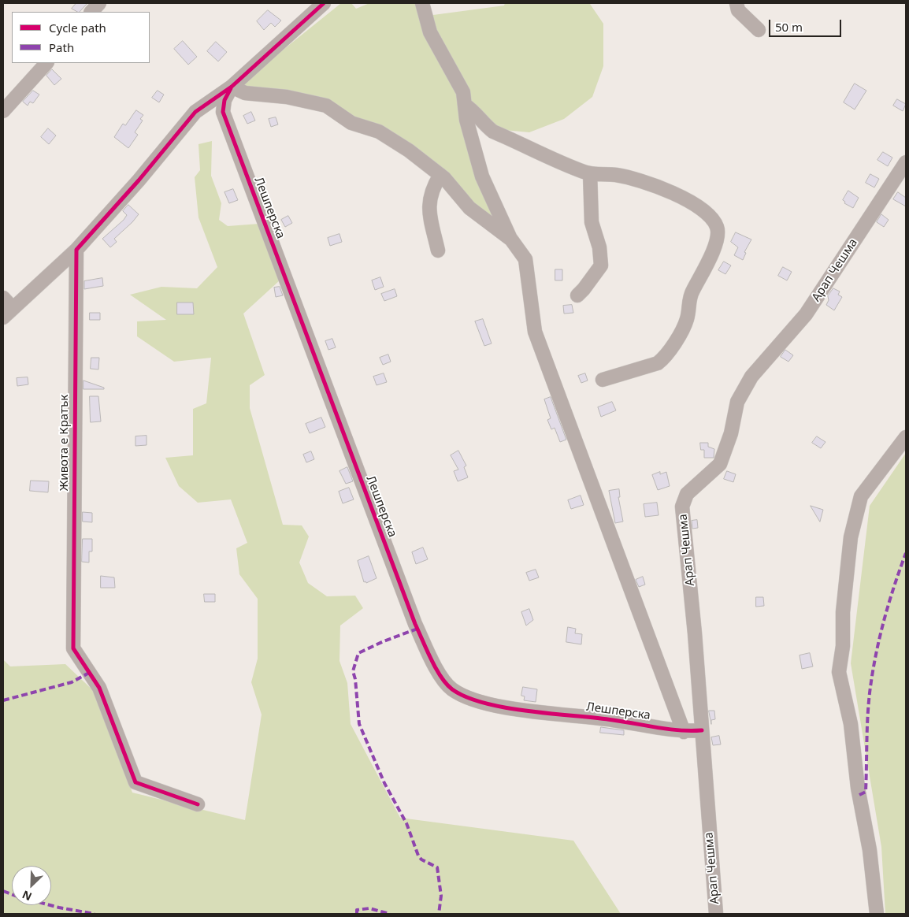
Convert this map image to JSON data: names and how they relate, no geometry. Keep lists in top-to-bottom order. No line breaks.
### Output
{"streets":{"street":["Лешперска","Арап Чешма","Живота е Кратък"]},"crossings":[["Лешперска","Арап Чешма"]],"legend":["Cycle path","Path"],"scale_bar":"50 m","north":"bottom left"}
